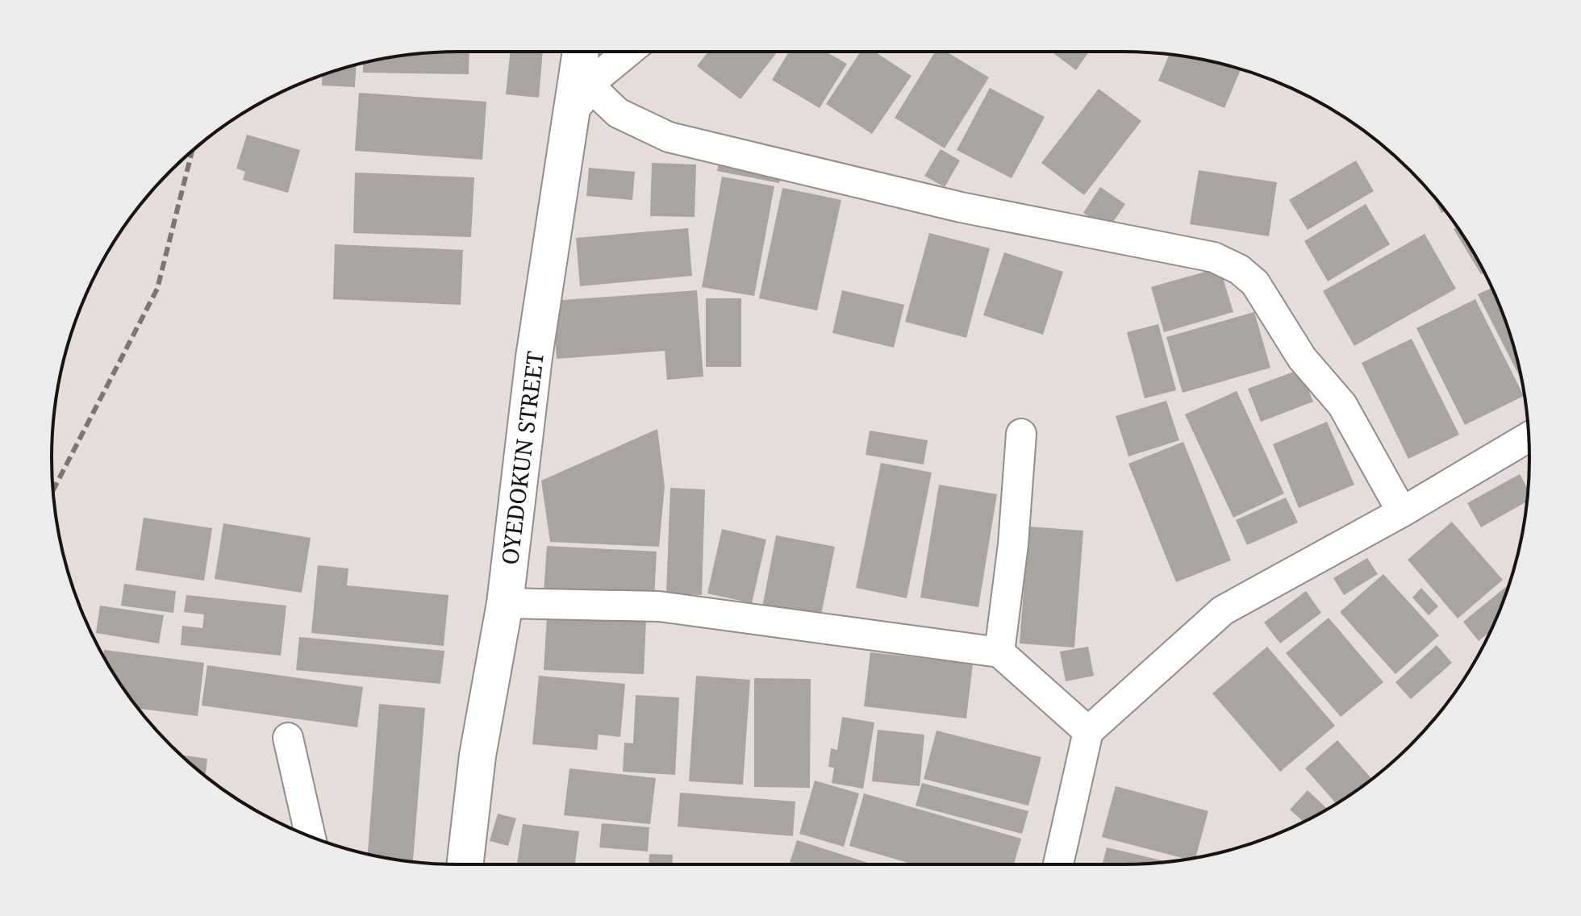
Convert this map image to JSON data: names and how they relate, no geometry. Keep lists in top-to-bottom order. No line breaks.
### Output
{"streets":{"street":["OYEDOKUN STREET"]}}
